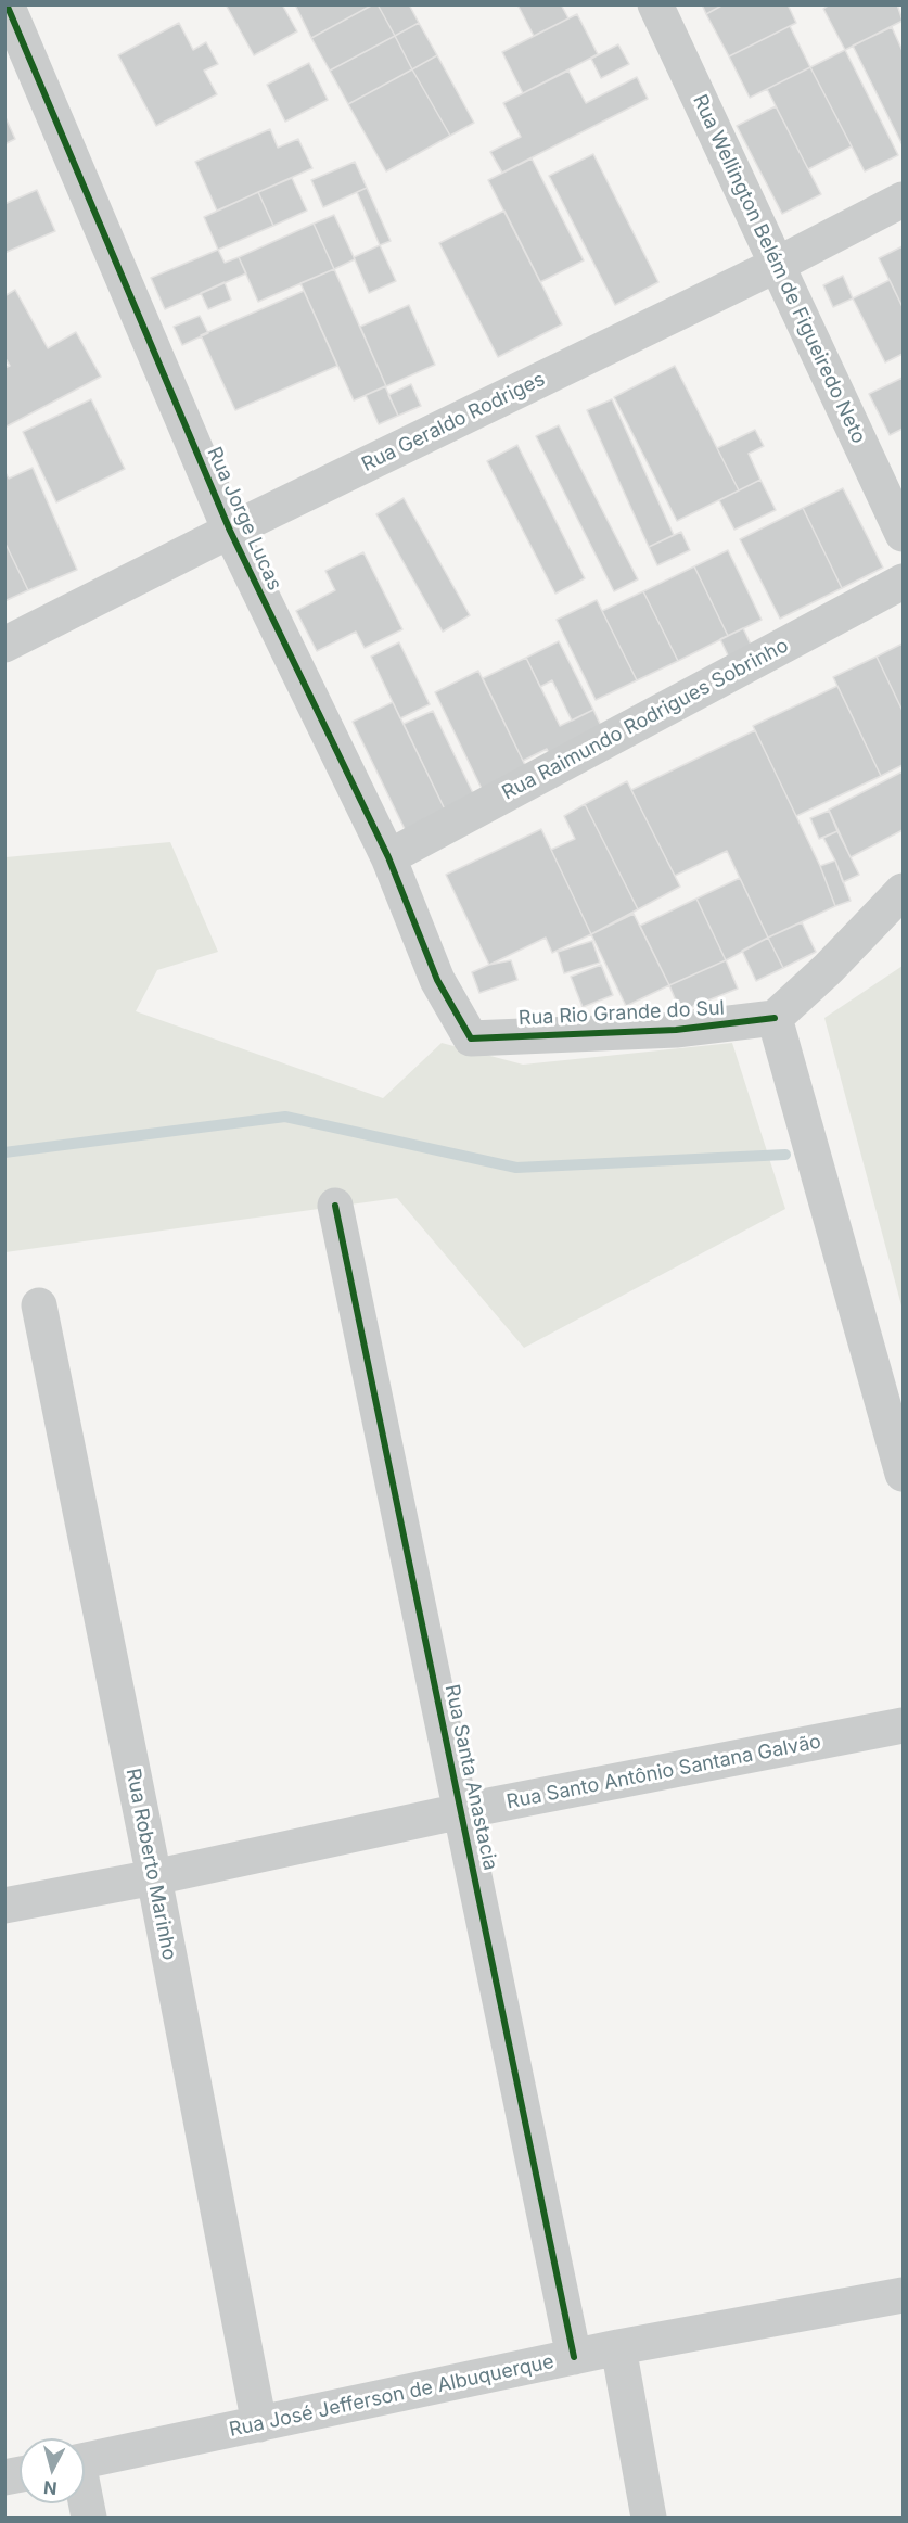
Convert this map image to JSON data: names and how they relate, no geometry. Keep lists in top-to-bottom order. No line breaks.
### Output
{"streets":{"street":["Rua Wellington Belém de Figueiredo Neto","Rua Geraldo Rodriges","Rua Jorge Lucas","Rua Raimundo Rodrigues Sobrinho","Rua Rio Grande do Sul","Rua Santo Antônio Santana Galvão","Rua Santa Anastacia","Rua Roberto Marinho","Rua José Jefferson de Albuquerque"]},"crossings":[["Rua Wellington Belém de Figueiredo Neto","Rua Geraldo Rodriges"],["Rua Geraldo Rodriges","Rua Jorge Lucas"],["Rua Jorge Lucas","Rua Raimundo Rodrigues Sobrinho"],["Rua Jorge Lucas","Rua Rio Grande do Sul"],["Rua Santo Antônio Santana Galvão","Rua Santa Anastacia"],["Rua Santo Antônio Santana Galvão","Rua Roberto Marinho"],["Rua Santa Anastacia","Rua José Jefferson de Albuquerque"],["Rua Roberto Marinho","Rua José Jefferson de Albuquerque"]],"north":"bottom"}
